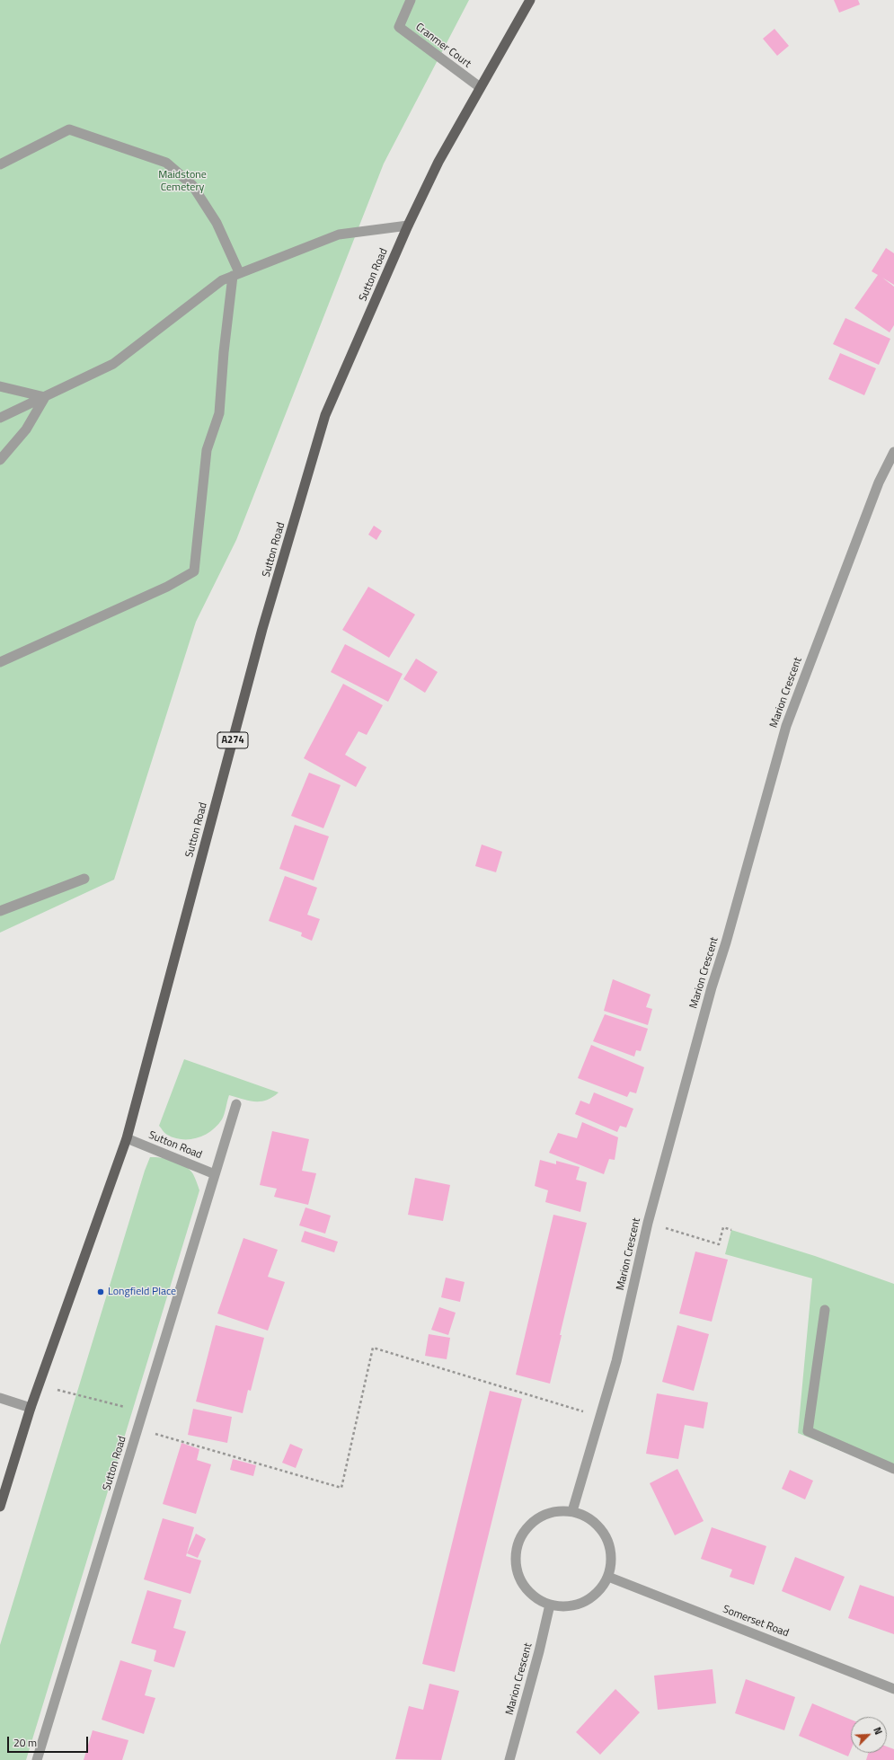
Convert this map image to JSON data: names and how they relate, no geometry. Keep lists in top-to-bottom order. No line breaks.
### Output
{"streets":{"main road":["Sutton Road","A274"],"street":["Cranmer Court","Marion Crescent","Somerset Road"]},"crossings":[["Cranmer Court","Sutton Road"],["Marion Crescent","Somerset Road"]],"parks":["Maidstone Cemetery"],"places":["Longfield Place"],"scale_bar":"20 m","north":"top right"}
